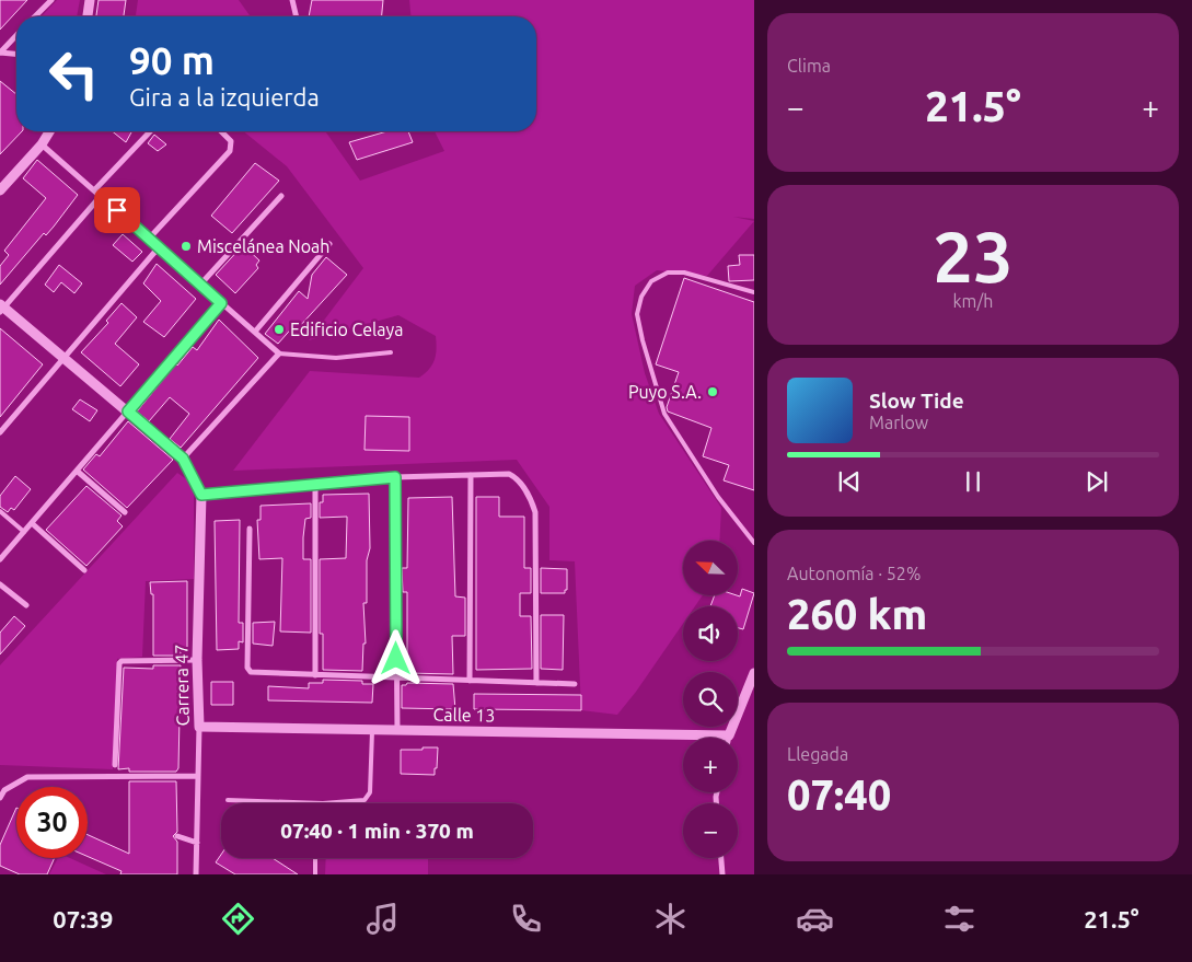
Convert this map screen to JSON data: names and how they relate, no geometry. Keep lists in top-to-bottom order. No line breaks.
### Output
{"streets":{"street":["Carrera 47","Calle 13"]},"crossings":[["Carrera 47","Calle 13"]],"places":["Miscelánea Noah","Edificio Celaya","Puyo S.A."],"north":"top left","page":{"tile":["Clima",["23","km/h"],["Autonomía · 52%","260 km"],["Llegada","07:40"]],"turn":["90 m","Gira a la izquierda"],"heat":["−","21.5°","+"],"song":["Slow Tide","Marlow"],"map_buttons":["+","−"],"limit":"30","trip":"07:40 · 1 min · 370 m","tabs":["07:39","21.5°"]}}
